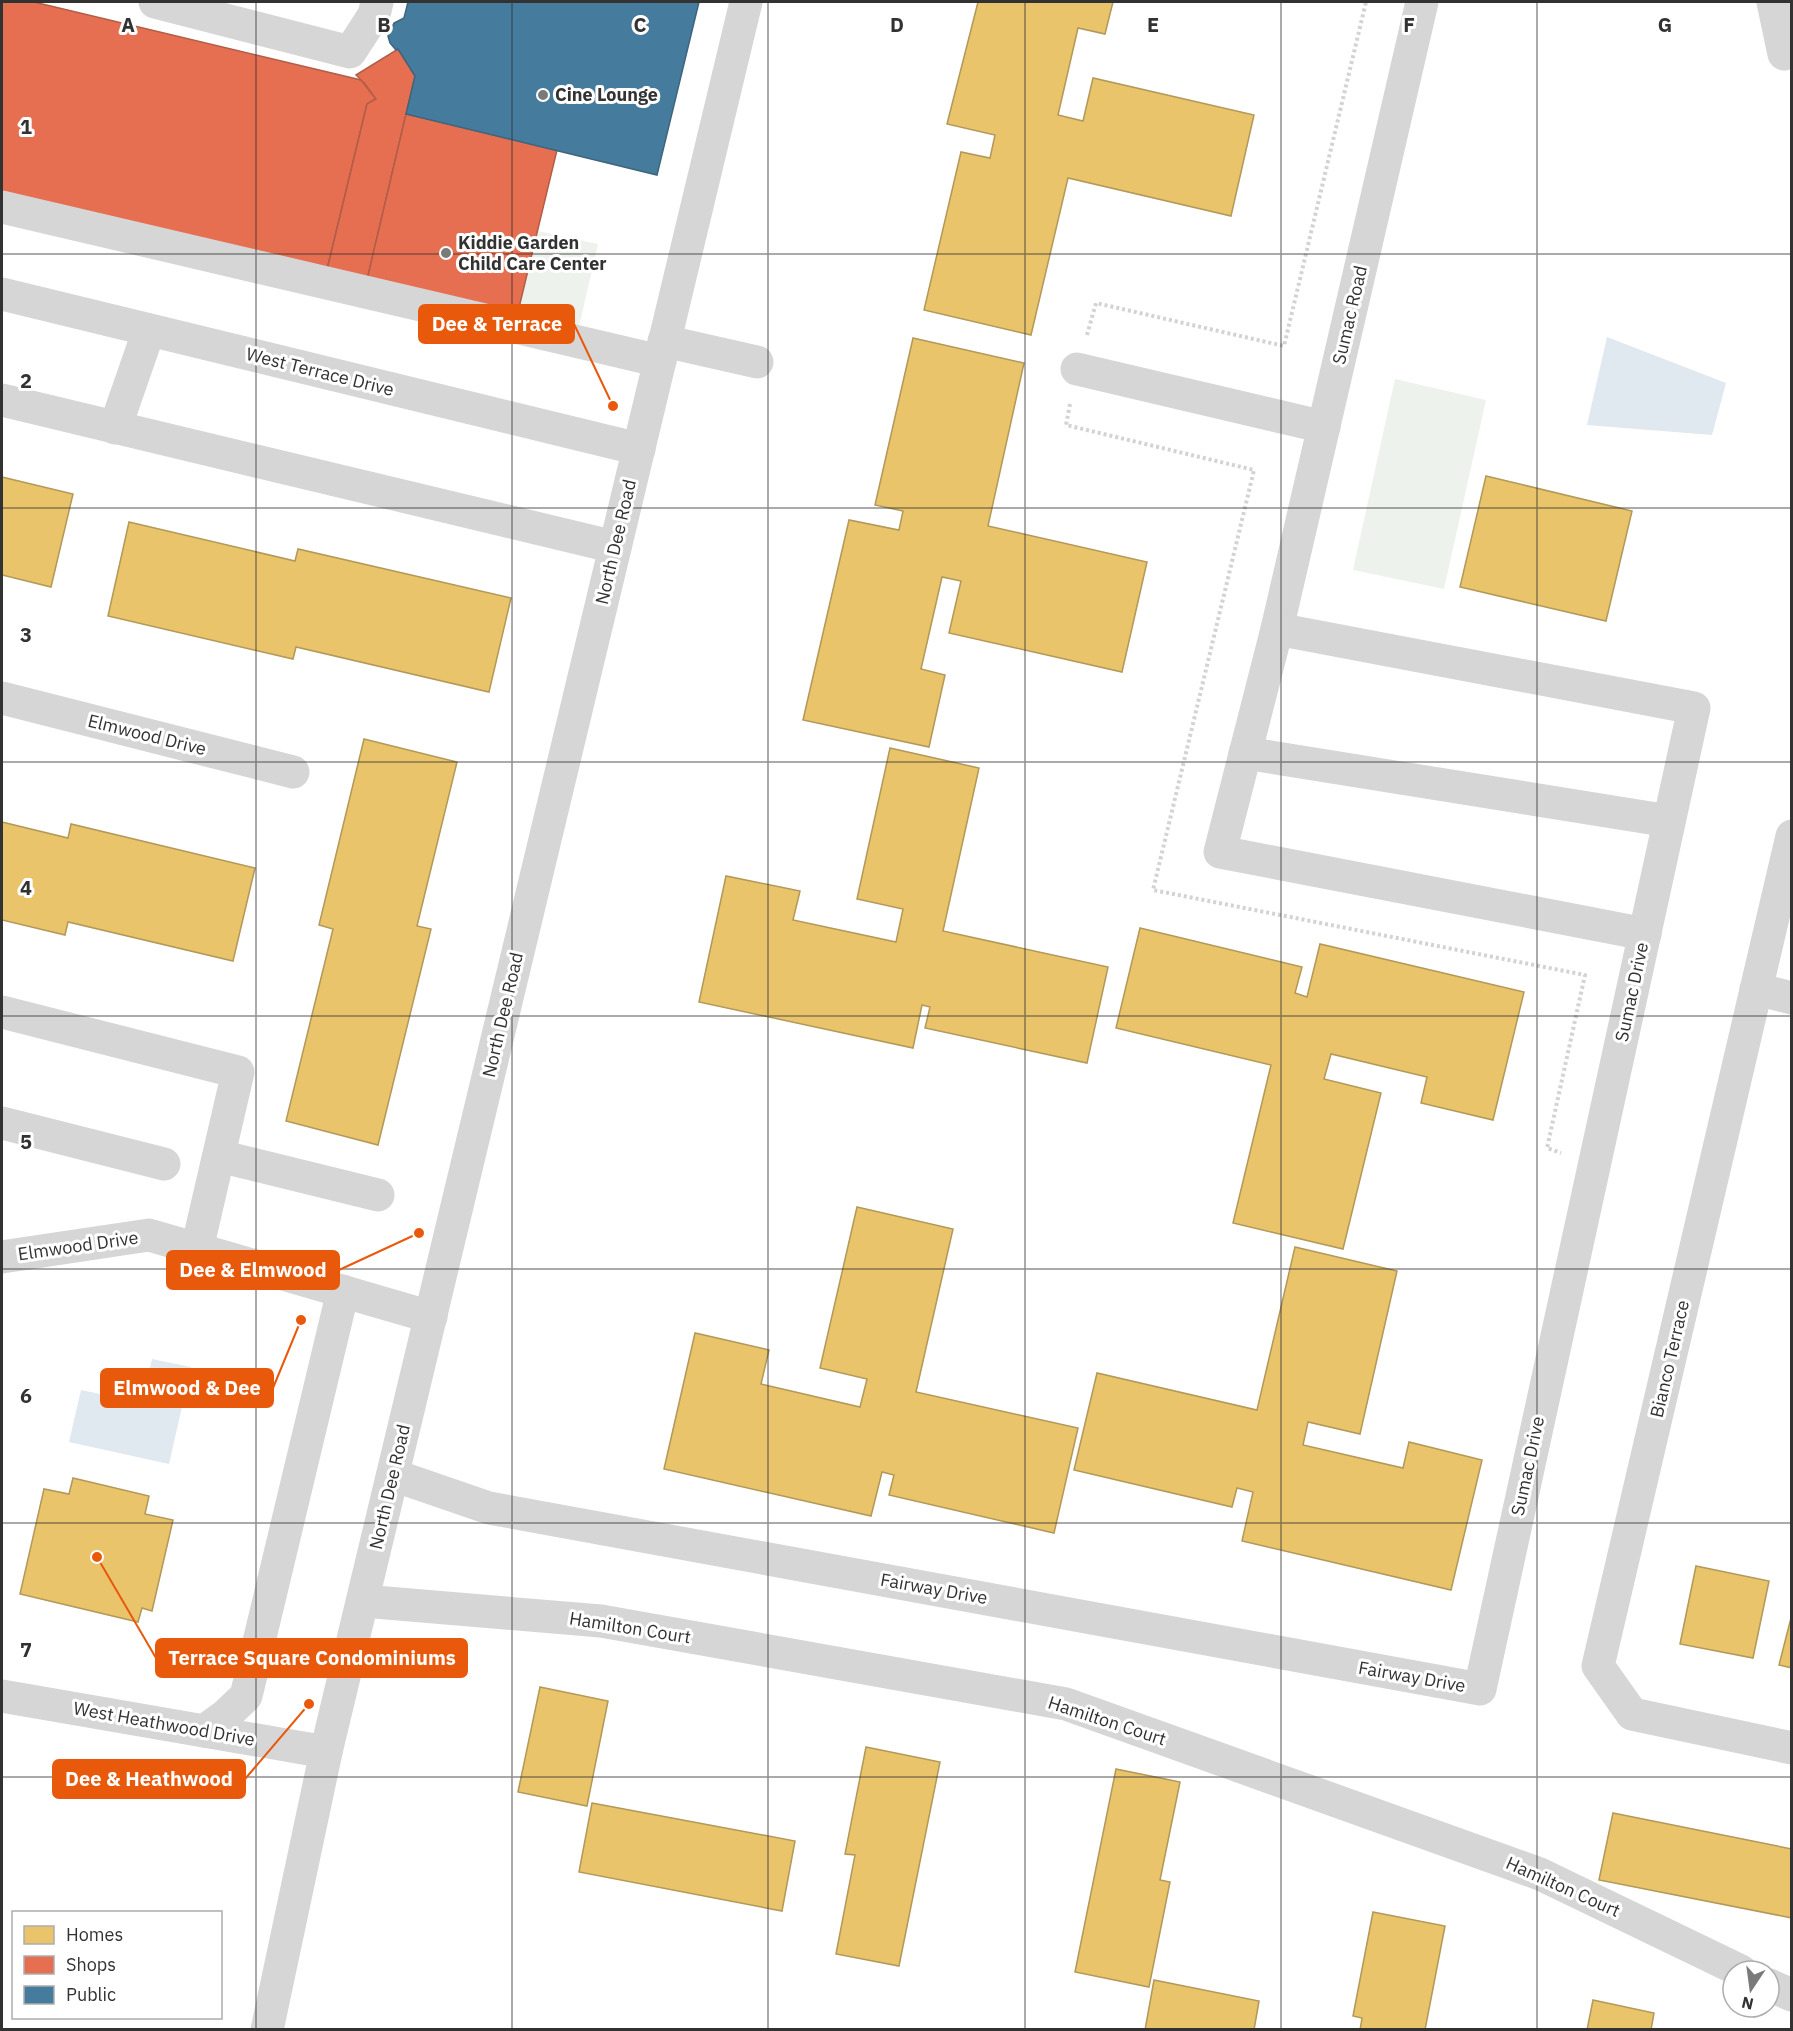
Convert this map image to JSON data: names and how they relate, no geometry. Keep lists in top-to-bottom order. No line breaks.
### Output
{"streets":{"street":["Sumac Road","West Terrace Drive","North Dee Road","Elmwood Drive","Sumac Drive","Bianco Terrace","Fairway Drive","Hamilton Court","West Heathwood Drive"]},"crossings":[["Sumac Road","Sumac Drive"],["West Terrace Drive","North Dee Road"],["North Dee Road","Elmwood Drive"],["North Dee Road","Fairway Drive"],["North Dee Road","Hamilton Court"],["North Dee Road","West Heathwood Drive"],["Sumac Drive","Fairway Drive"]],"places":["Cine Lounge","Kiddie Garden Child Care Center","Dee & Terrace","Dee & Elmwood","Elmwood & Dee","Terrace Square Condominiums","Dee & Heathwood"],"legend":["Homes","Shops","Public"],"north":"bottom","grid":{"columns":["A","B","C","D","E","F","G"],"rows":["1","2","3","4","5","6","7"]}}
